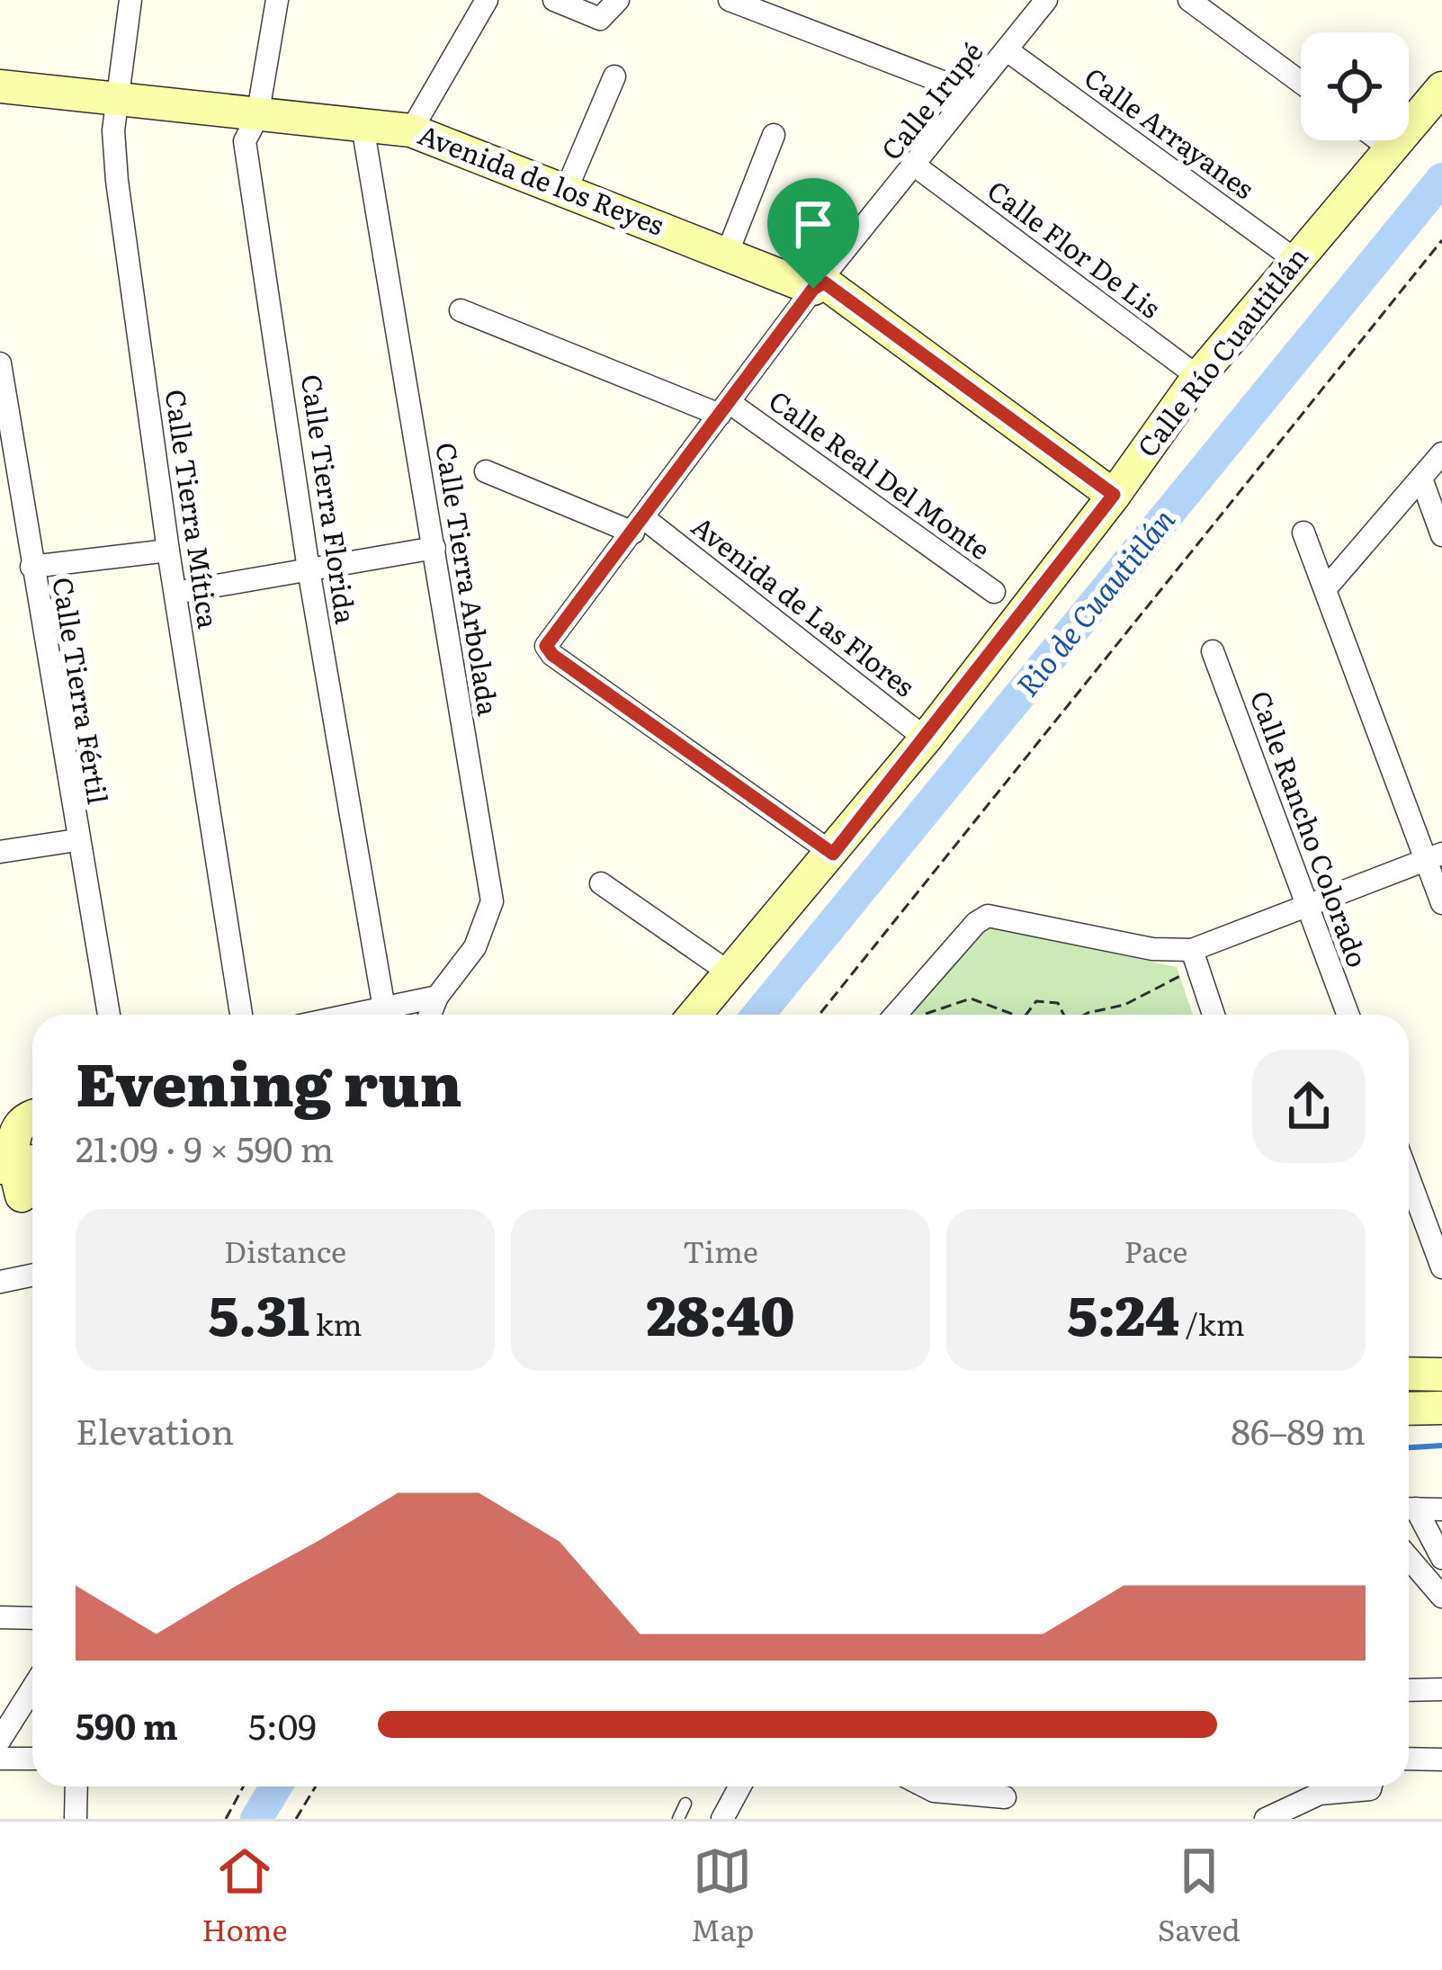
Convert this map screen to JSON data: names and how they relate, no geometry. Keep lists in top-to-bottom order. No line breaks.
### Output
{"streets":{"street":["Calle Irupé","Calle Arrayanes","Avenida de los Reyes","Calle Flor De Lis","Calle Río Cuautitlán","Calle Real Del Monte","Calle Tierra Florida","Calle Tierra Mítica","Calle Tierra Arbolada","Avenida de Las Flores","Calle Tierra Fértil","Calle Rancho Colorado"]},"crossings":[["Calle Irupé","Calle Arrayanes"],["Calle Irupé","Avenida de los Reyes"],["Calle Irupé","Calle Flor De Lis"],["Calle Irupé","Calle Río Cuautitlán"],["Calle Irupé","Calle Real Del Monte"],["Calle Irupé","Avenida de Las Flores"],["Calle Arrayanes","Calle Río Cuautitlán"],["Avenida de los Reyes","Calle Río Cuautitlán"],["Avenida de los Reyes","Calle Tierra Florida"],["Avenida de los Reyes","Calle Tierra Mítica"],["Avenida de los Reyes","Calle Tierra Arbolada"],["Calle Flor De Lis","Calle Río Cuautitlán"],["Calle Río Cuautitlán","Avenida de Las Flores"]],"water":["Rio de Cuautitlán"],"page":{"heading":["Evening run","21:09 · 9 × 590 m"],"stats":[["Distance","5.31 km"],["Time","28:40"],["Pace","5:24 /km"]],"chart":["Elevation","86–89 m"],"list":[{"name":"590 m","note":"5:09"}],"tabs":["Home","Map","Saved"]}}
